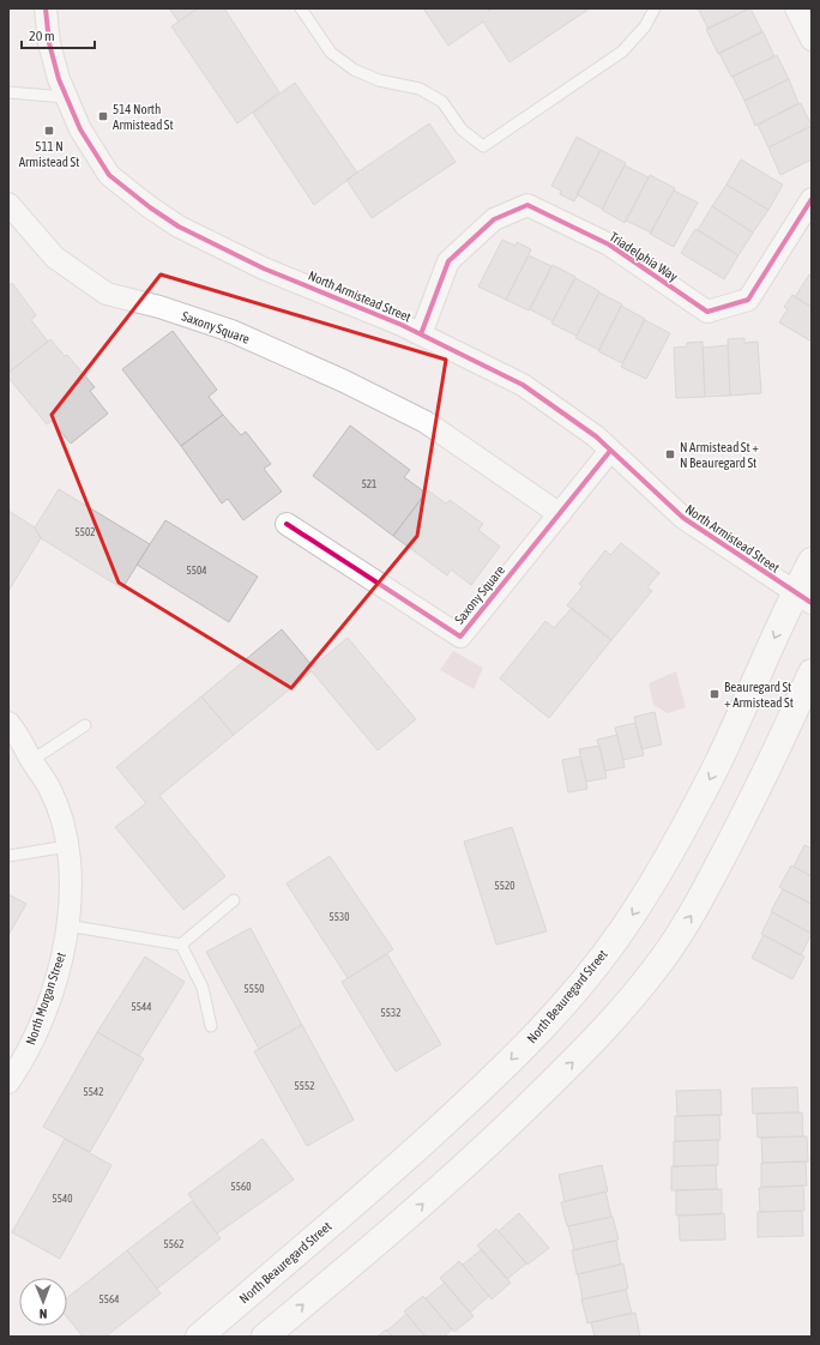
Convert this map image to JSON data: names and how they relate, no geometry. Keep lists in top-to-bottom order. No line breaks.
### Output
{"streets":{"main road":["North Beauregard Street"],"street":["Triadelphia Way","North Armistead Street","Saxony Square","North Morgan Street"]},"crossings":[["Triadelphia Way","North Armistead Street"],["North Armistead Street","Saxony Square"],["North Armistead Street","North Beauregard Street"]],"places":{"transit":["514 North Armistead St","511 N Armistead St","N Armistead St + N Beauregard St","Beauregard St + Armistead St"]},"house_numbers":["521","5502","5504","5520","5530","5550","5544","5532","5552","5542","5560","5540","5562","5564"],"scale_bar":"20 m","north":"bottom"}
